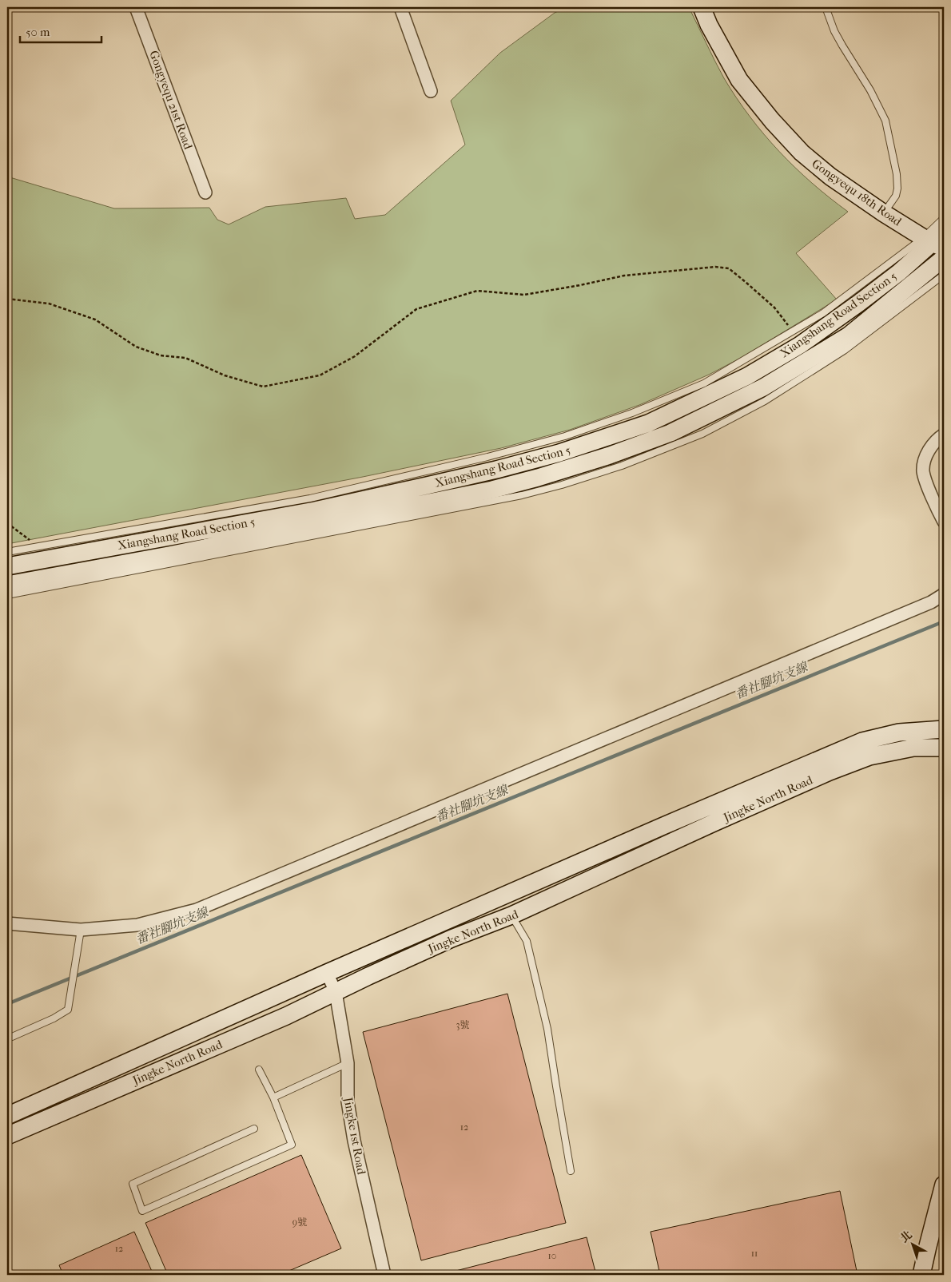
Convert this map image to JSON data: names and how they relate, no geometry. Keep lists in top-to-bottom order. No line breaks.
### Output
{"streets":{"street":["Gongyequ 21st Road","Gongyequ 18th Road","Xiangshang Road Section 5","Jingke North Road","Jingke 1st Road"]},"crossings":[["Gongyequ 18th Road","Xiangshang Road Section 5"],["Jingke North Road","Jingke 1st Road"]],"water":["番社腳坑支線"],"house_numbers":["3號","12","9號","12","11","10"],"scale_bar":"50 m","north":"top left"}
